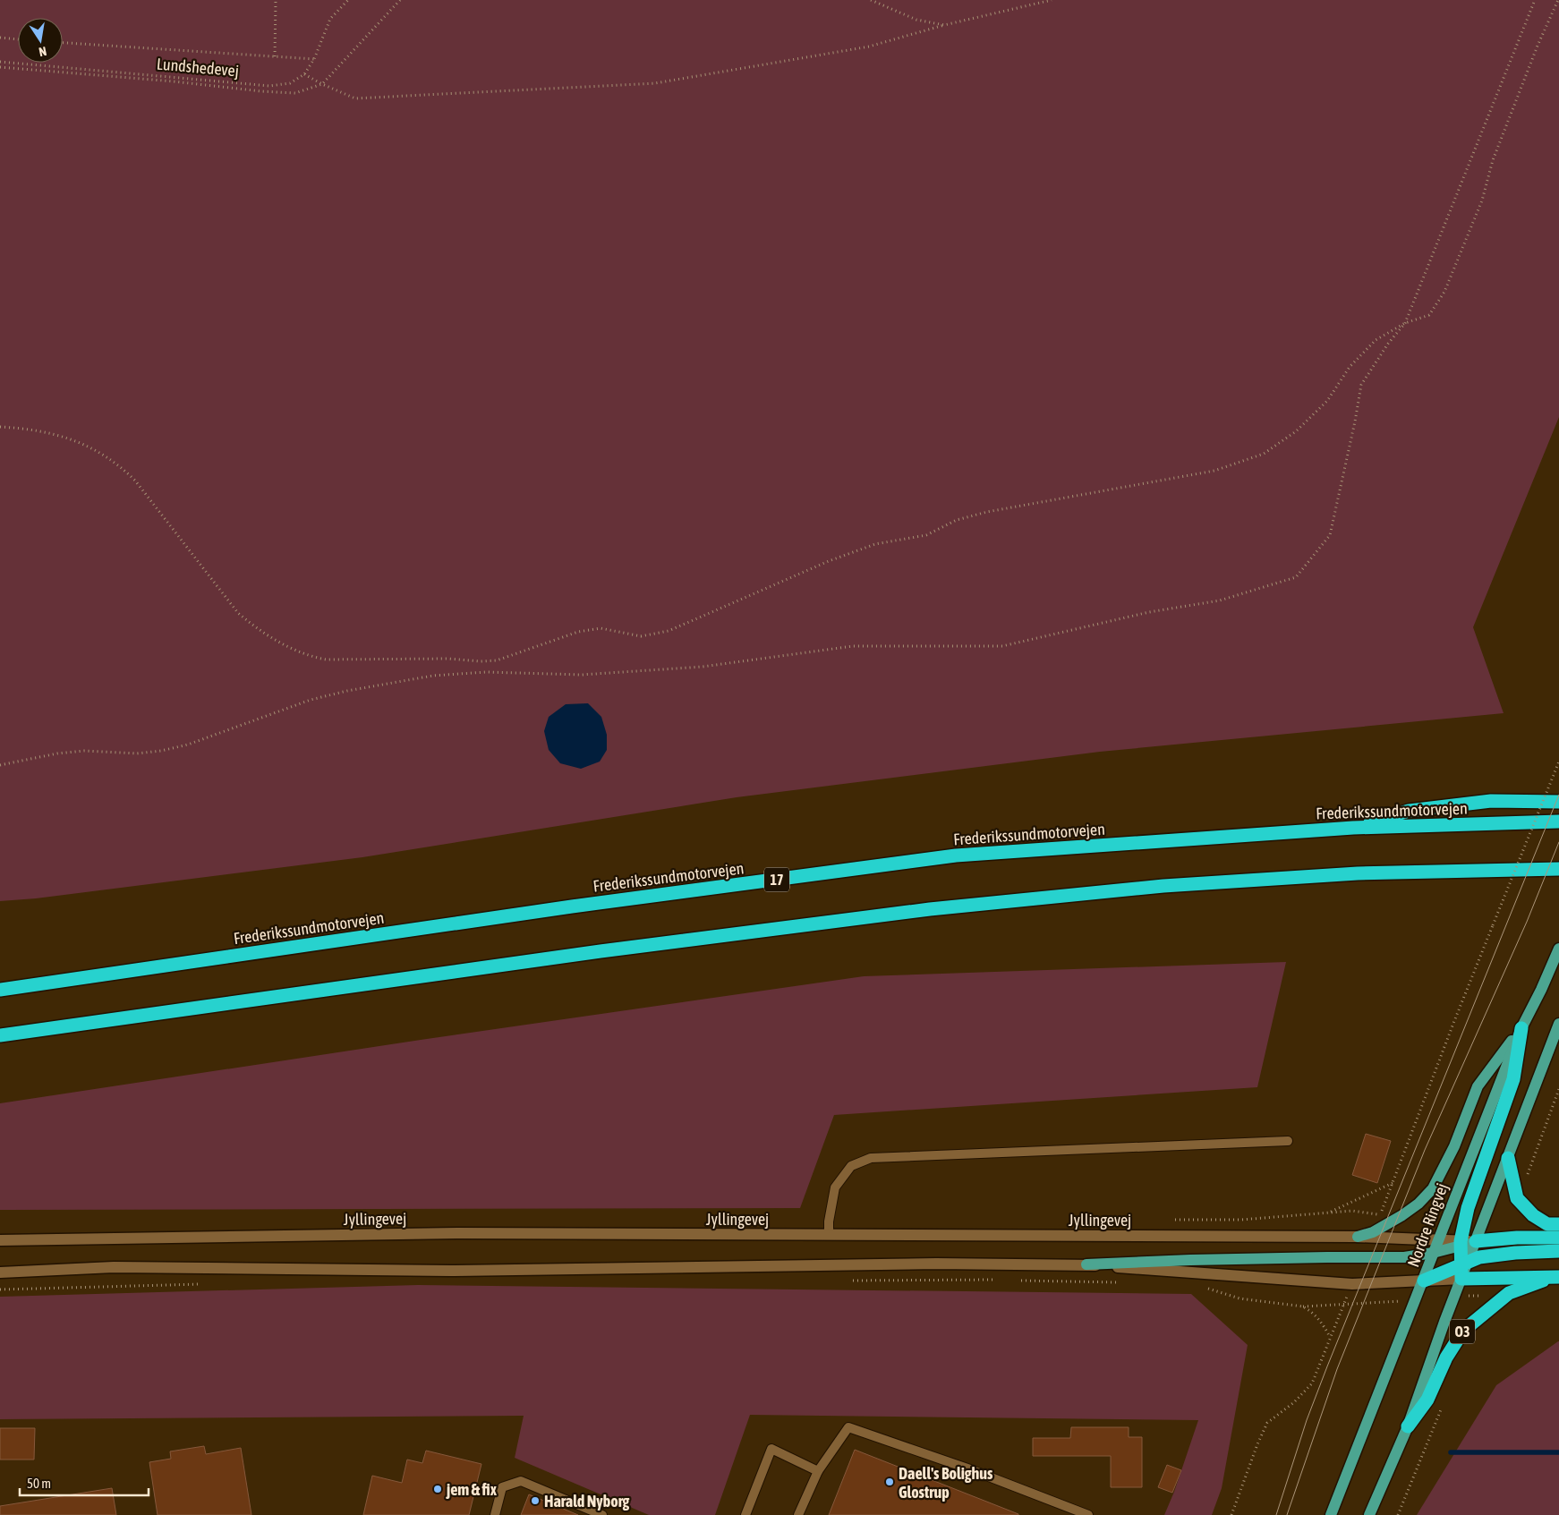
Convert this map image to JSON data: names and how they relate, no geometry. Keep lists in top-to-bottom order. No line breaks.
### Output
{"streets":{"highway":["Frederikssundmotorvejen","17","O3"],"main road":["Nordre Ringvej"],"street":["Jyllingevej"],"path":["Lundshedevej"]},"crossings":[["Jyllingevej","Nordre Ringvej"]],"places":["Daell's Bolighus Glostrup","jem & fix","Harald Nyborg"],"scale_bar":"50 m","north":"bottom"}
